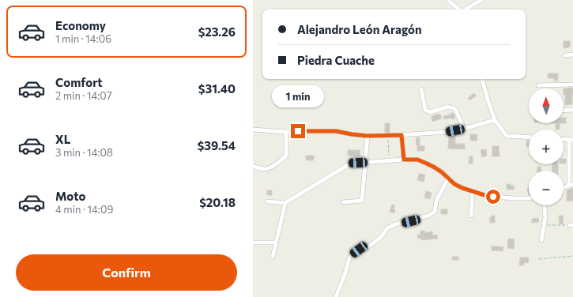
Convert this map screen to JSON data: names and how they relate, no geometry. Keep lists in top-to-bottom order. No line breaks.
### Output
{"north":"top","page":{"list":[{"name":"Economy","note":"1 min · 14:06","value":"$23.26"},{"name":"Comfort","note":"2 min · 14:07","value":"$31.40"},{"name":"XL","note":"3 min · 14:08","value":"$39.54"},{"name":"Moto","note":"4 min · 14:09","value":"$20.18"}],"banner":["Alejandro León Aragón","Piedra Cuache"],"bubble":"1 min","map_buttons":["+","−"],"buttons":"Confirm"}}
